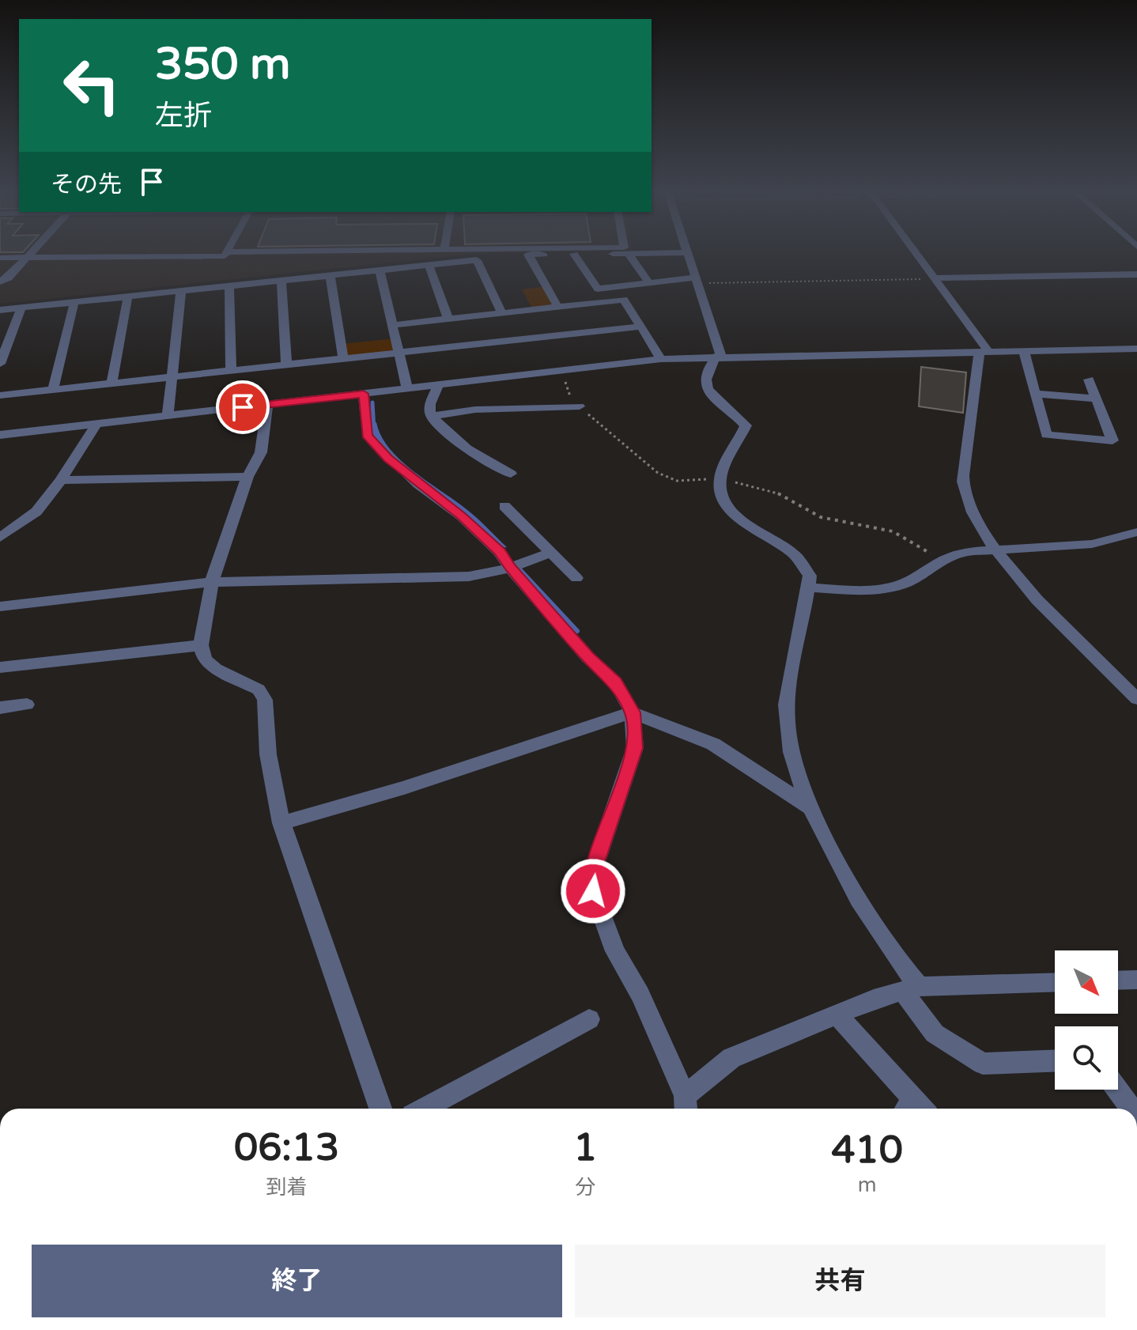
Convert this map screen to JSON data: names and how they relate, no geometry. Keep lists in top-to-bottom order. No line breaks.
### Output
{"north":"bottom right","page":{"turn":["350 m","左折"],"then":"その先","eta":["06:13","到着","1","分","410","m"],"buttons":["終了","共有"]}}
